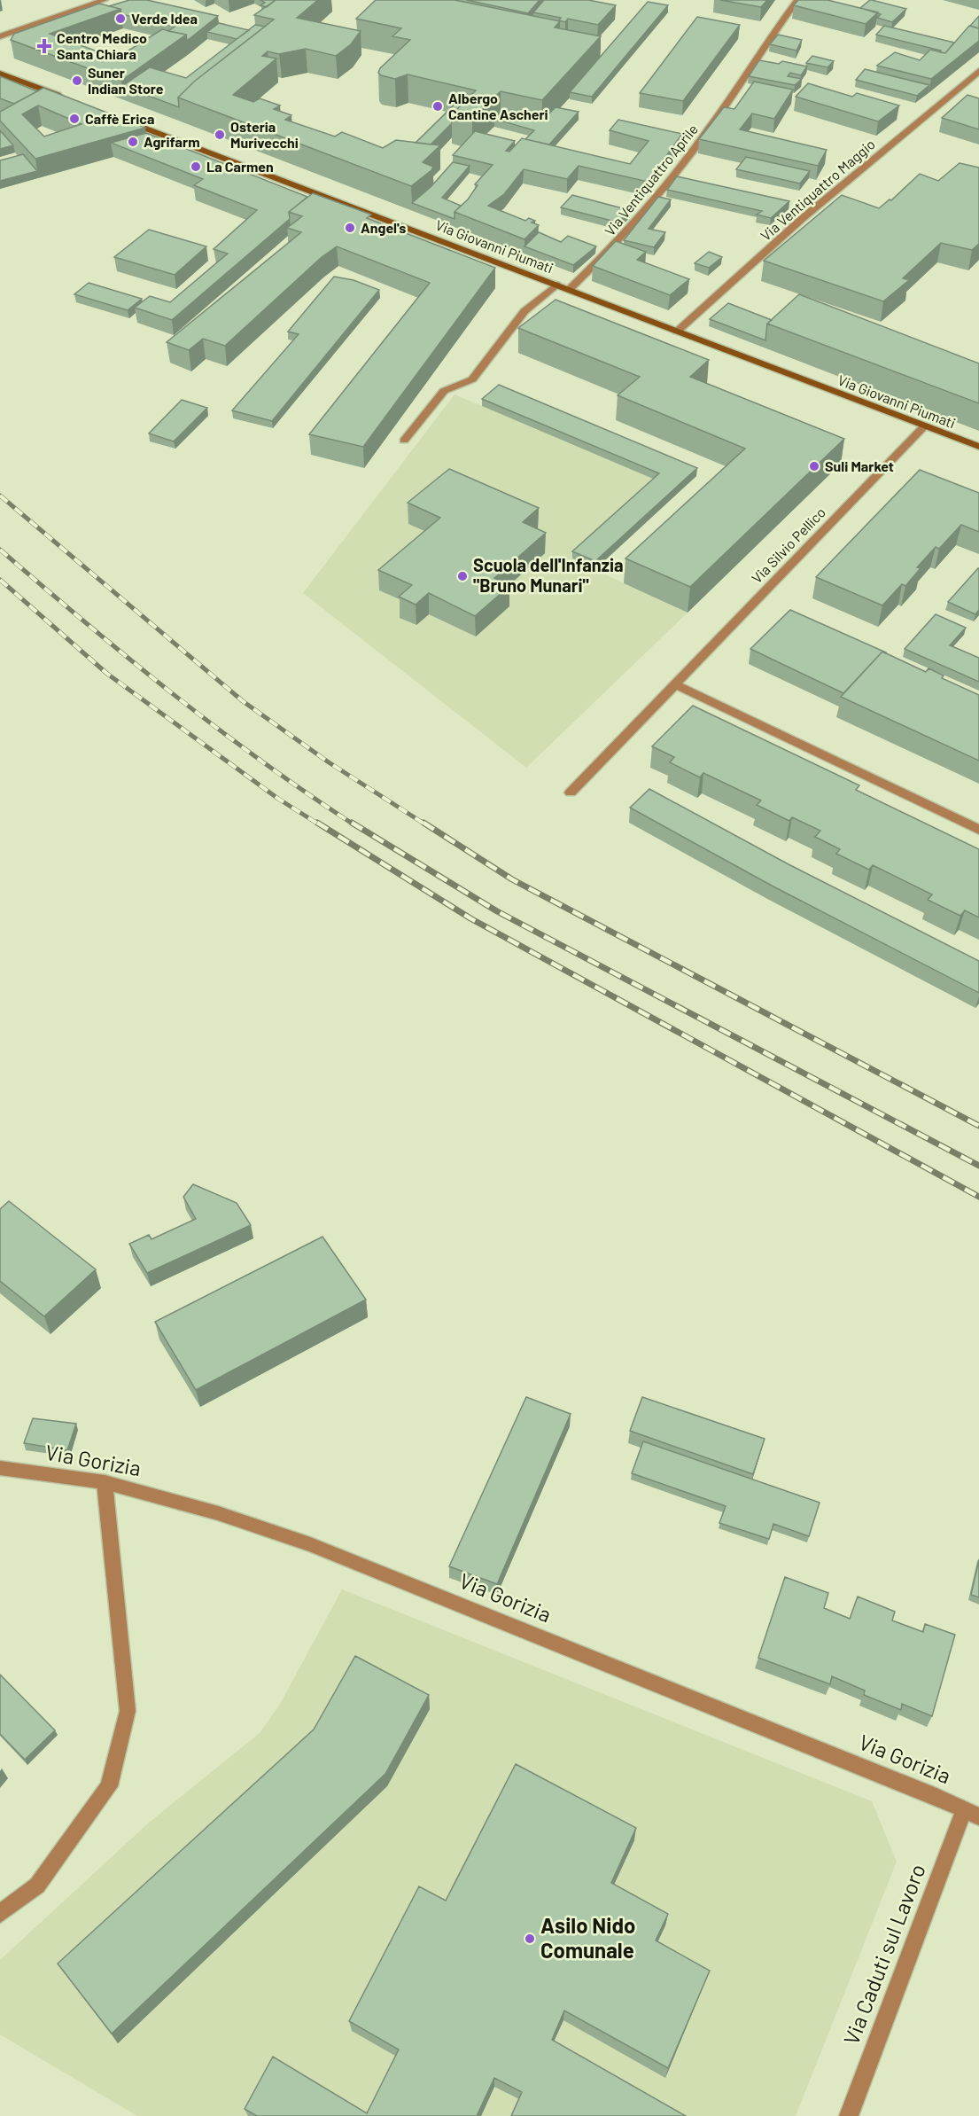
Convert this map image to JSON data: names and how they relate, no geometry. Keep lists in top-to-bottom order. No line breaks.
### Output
{"streets":{"street":["Via Ventiquattro Aprile","Via Ventiquattro Maggio","Via Giovanni Piumati","Via Silvio Pellico","Via Gorizia","Via Caduti sul Lavoro"]},"crossings":[["Via Ventiquattro Aprile","Via Giovanni Piumati"],["Via Ventiquattro Maggio","Via Giovanni Piumati"],["Via Giovanni Piumati","Via Silvio Pellico"],["Via Gorizia","Via Caduti sul Lavoro"]],"places":{"other":["Verde Idea","Suner Indian Store","Albergo Cantine Ascheri","Caffè Erica","Osteria Murivecchi","Agrifarm","La Carmen","Angel's","Suli Market","Scuola dell'Infanzia \"Bruno Munari\"","Asilo Nido Comunale"],"health":["Centro Medico Santa Chiara"]}}
